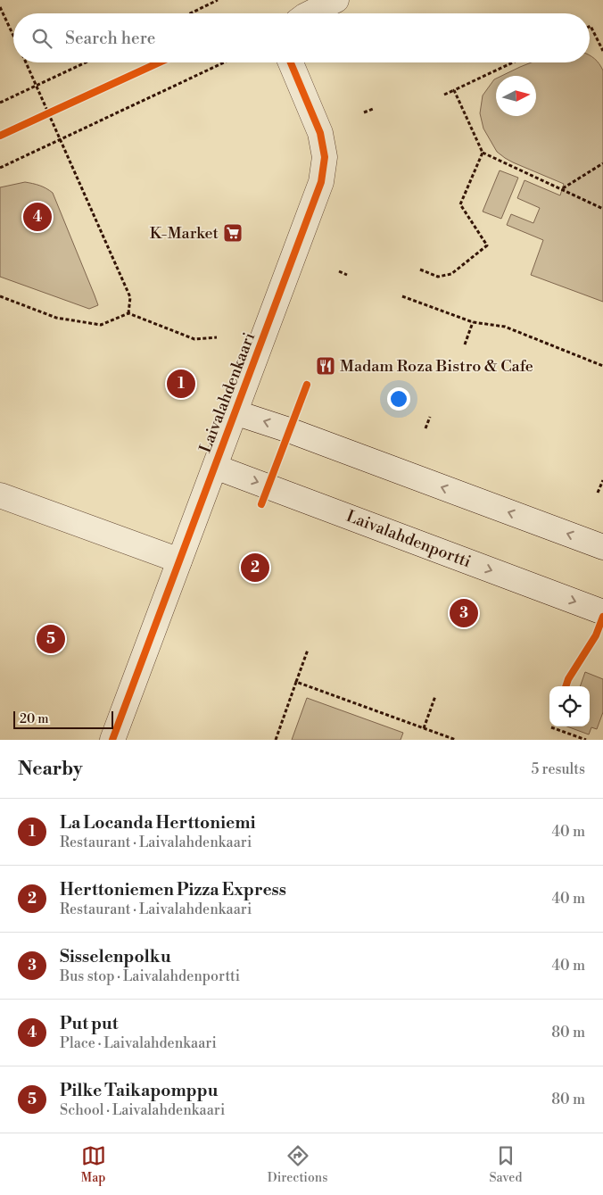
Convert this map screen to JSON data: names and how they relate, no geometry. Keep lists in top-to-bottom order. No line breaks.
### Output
{"streets":{"street":["Laivalahdenkaari","Laivalahdenportti"]},"crossings":[["Laivalahdenkaari","Laivalahdenportti"]],"places":{"supermarket":["K-Market"],"restaurant":["Madam Roza Bistro & Cafe"]},"scale_bar":"20 m","north":"right","page":{"search":"Search here","pins":["4","1","2","3","5"],"scale":"20 m","heading":["Nearby","5 results"],"list":[{"mark":"1","name":"La Locanda Herttoniemi","note":"Restaurant · Laivalahdenkaari","value":"40 m"},{"mark":"2","name":"Herttoniemen Pizza Express","note":"Restaurant · Laivalahdenkaari","value":"40 m"},{"mark":"3","name":"Sisselenpolku","note":"Bus stop · Laivalahdenportti","value":"40 m"},{"mark":"4","name":"Put put","note":"Place · Laivalahdenkaari","value":"80 m"},{"mark":"5","name":"Pilke Taikapomppu","note":"School · Laivalahdenkaari","value":"80 m"}],"nav":["Map","Directions","Saved"]}}
